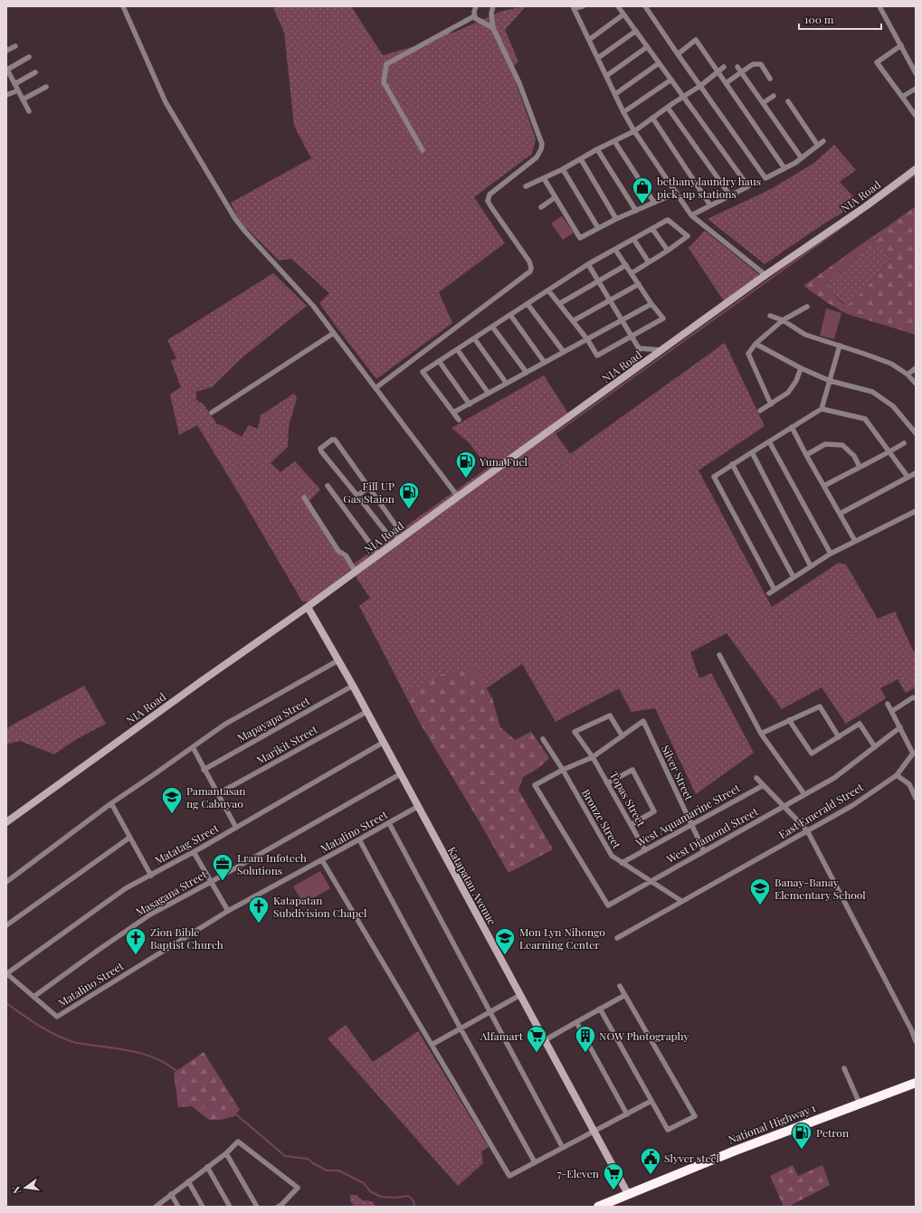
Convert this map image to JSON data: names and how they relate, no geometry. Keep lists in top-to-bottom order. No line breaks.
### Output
{"streets":{"highway":["National Highway 1"],"street":["NIA Road","Mapayapa Street","Marikit Street","Silver Street","Topas Street","East Emerald Street","West Aquamarine Street","Bronze Street","Matalino Street","West Diamond Street","Matatag Street","Katapatan Avenue","Masagana Street"]},"crossings":[["NIA Road","Katapatan Avenue"],["Mapayapa Street","Katapatan Avenue"],["Marikit Street","Katapatan Avenue"],["Silver Street","Topas Street"],["Silver Street","West Aquamarine Street"],["Silver Street","West Diamond Street"],["Topas Street","West Aquamarine Street"],["East Emerald Street","Bronze Street"],["East Emerald Street","West Diamond Street"],["West Aquamarine Street","Bronze Street"],["Bronze Street","West Diamond Street"],["Matalino Street","Katapatan Avenue"],["Matalino Street","Masagana Street"],["Matatag Street","Katapatan Avenue"],["Katapatan Avenue","Masagana Street"],["Katapatan Avenue","National Highway 1"]],"places":{"shop":["bethany laundry haus pick-up stations"],"fuel station":["Yuna Fuel","Fill UP Gas Staion","Petron"],"school or university":["Pamantasan ng Cabuyao","Banay-Banay Elementary School","Mon Lyn Nihongo Learning Center"],"office":["Lram Infotech Solutions"],"church":["Katapatan Subdivision Chapel","Zion Bible Baptist Church"],"supermarket":["Alfamart","7-Eleven"],"building":["NOW Photography"],"public building":["Slyver steel"]},"scale_bar":"100 m","north":"left"}
